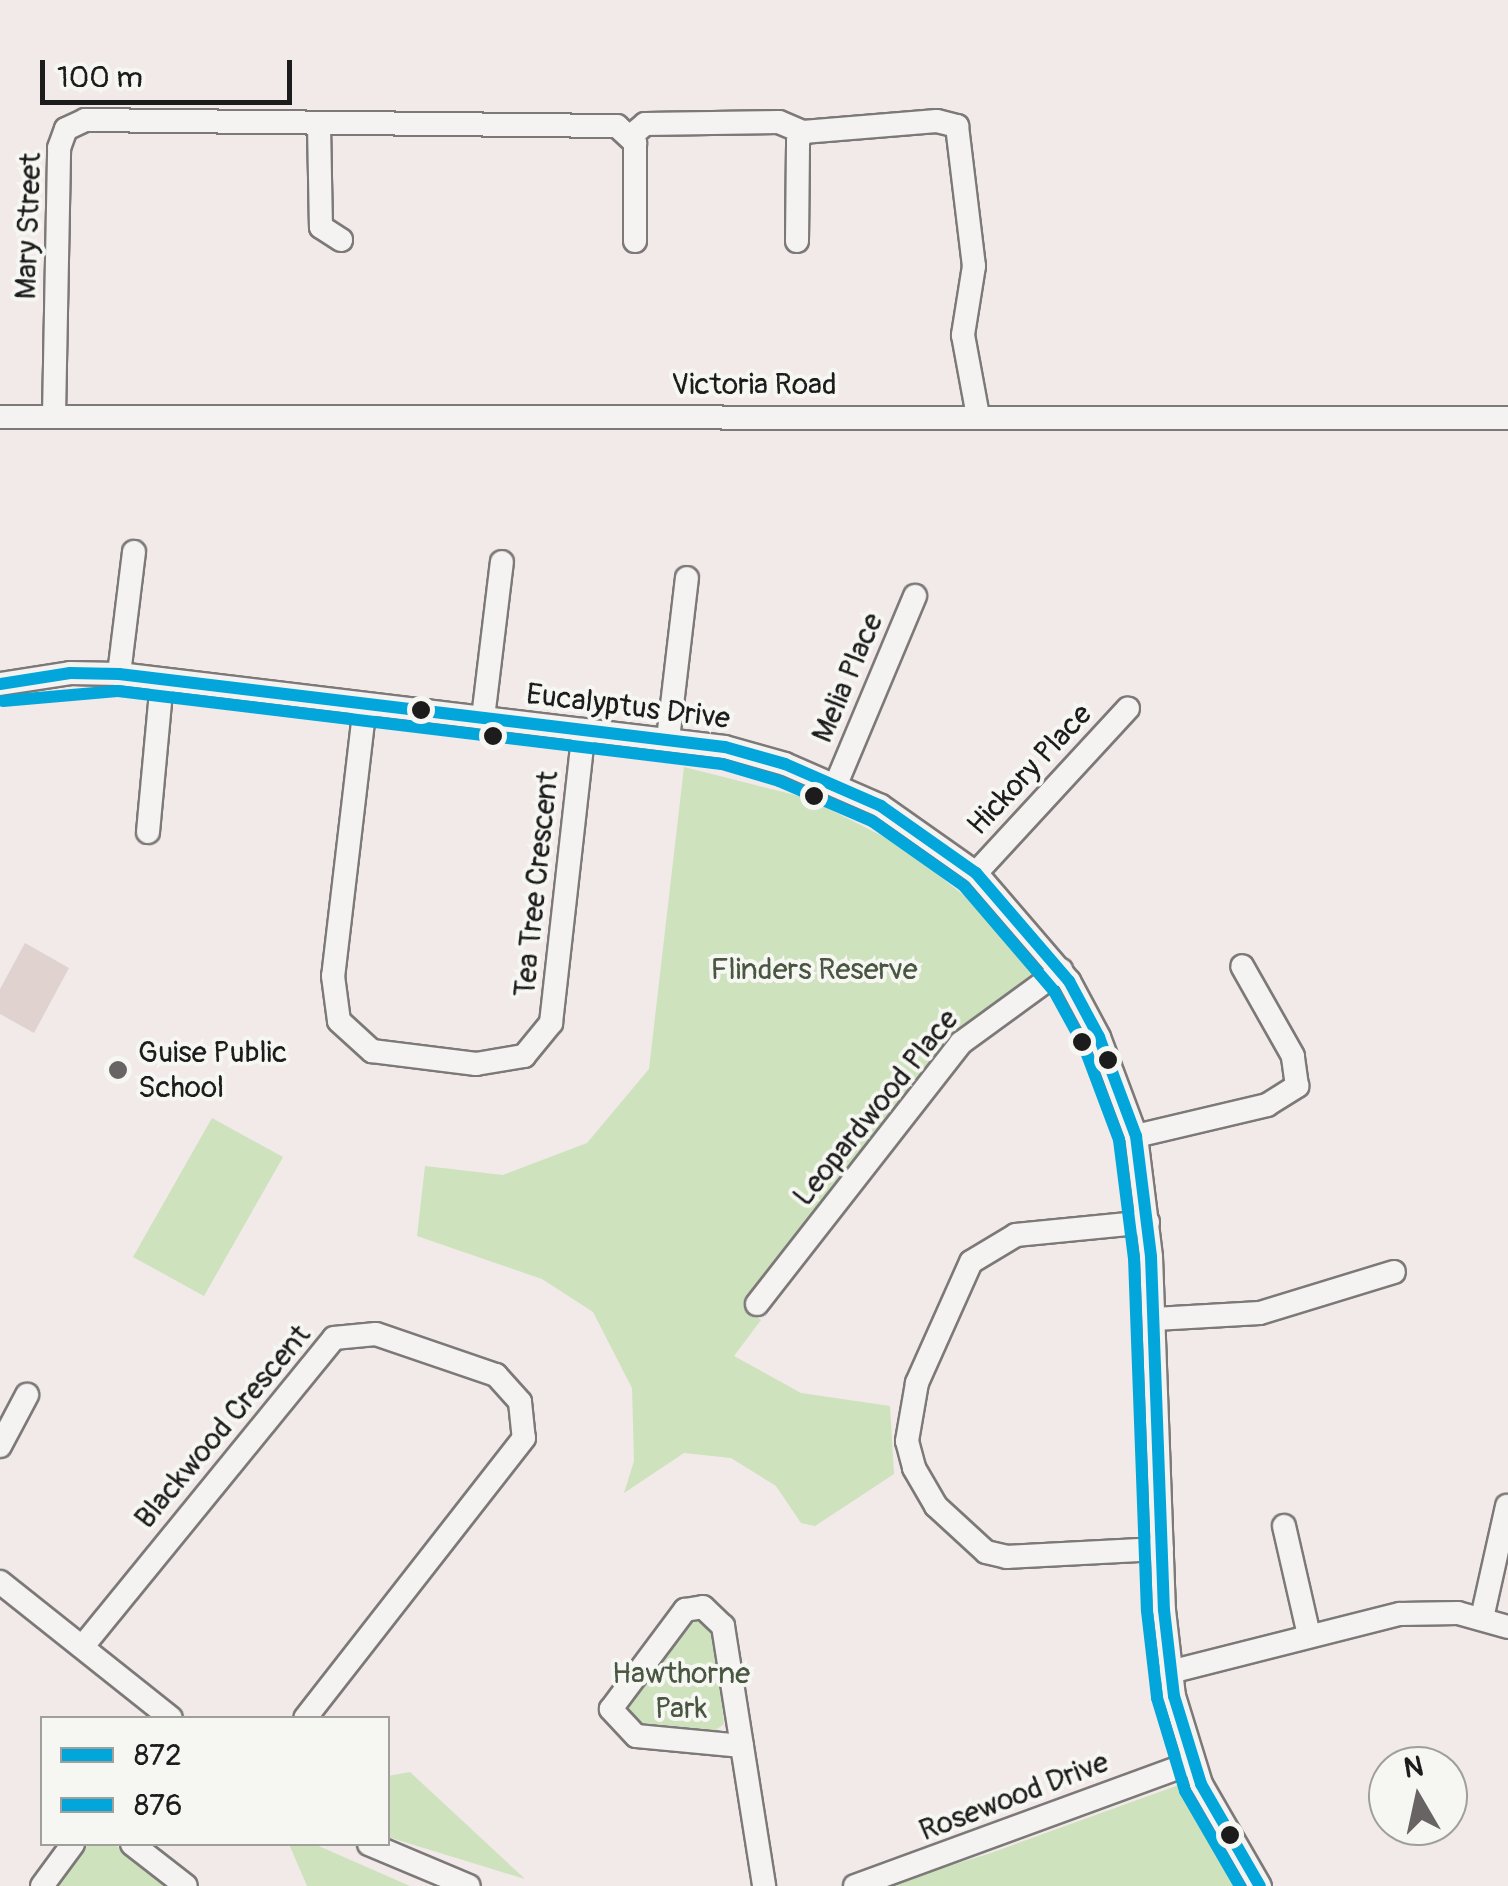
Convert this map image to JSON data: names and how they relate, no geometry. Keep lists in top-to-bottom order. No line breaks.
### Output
{"streets":{"street":["Mary Street","Victoria Road","Melia Place","Eucalyptus Drive","Hickory Place","Tea Tree Crescent","Leopardwood Place","Blackwood Crescent","Rosewood Drive"]},"crossings":[["Mary Street","Victoria Road"],["Melia Place","Eucalyptus Drive"],["Eucalyptus Drive","Hickory Place"],["Eucalyptus Drive","Tea Tree Crescent"],["Eucalyptus Drive","Leopardwood Place"],["Eucalyptus Drive","Rosewood Drive"]],"parks":["Flinders Reserve","Hawthorne Park"],"places":["Guise Public School"],"lines":["transit line 872","transit line 876"],"legend":["872","876"],"scale_bar":"100 m","north":"top"}
